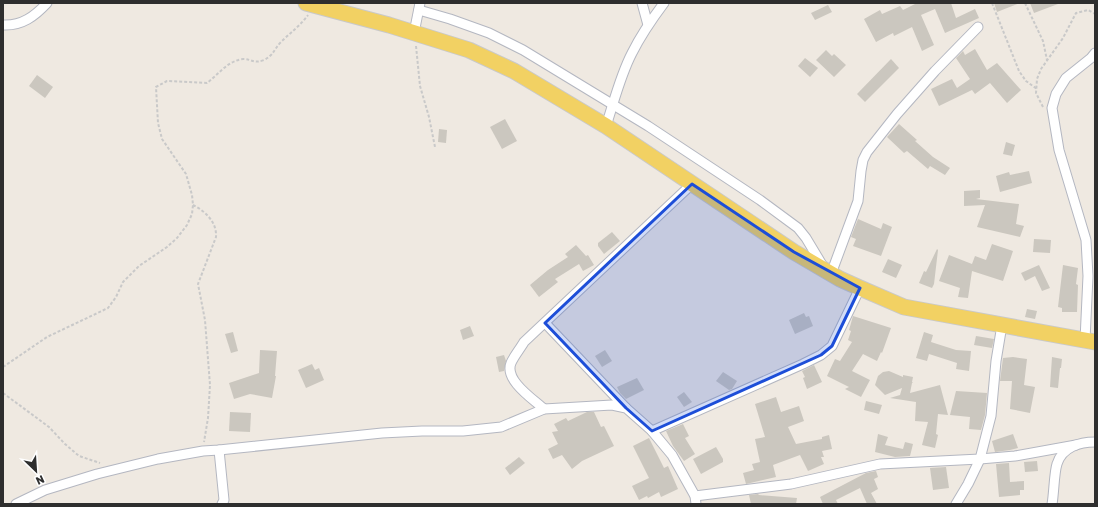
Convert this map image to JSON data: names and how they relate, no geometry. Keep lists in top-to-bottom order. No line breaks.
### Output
{"north":"bottom right"}
